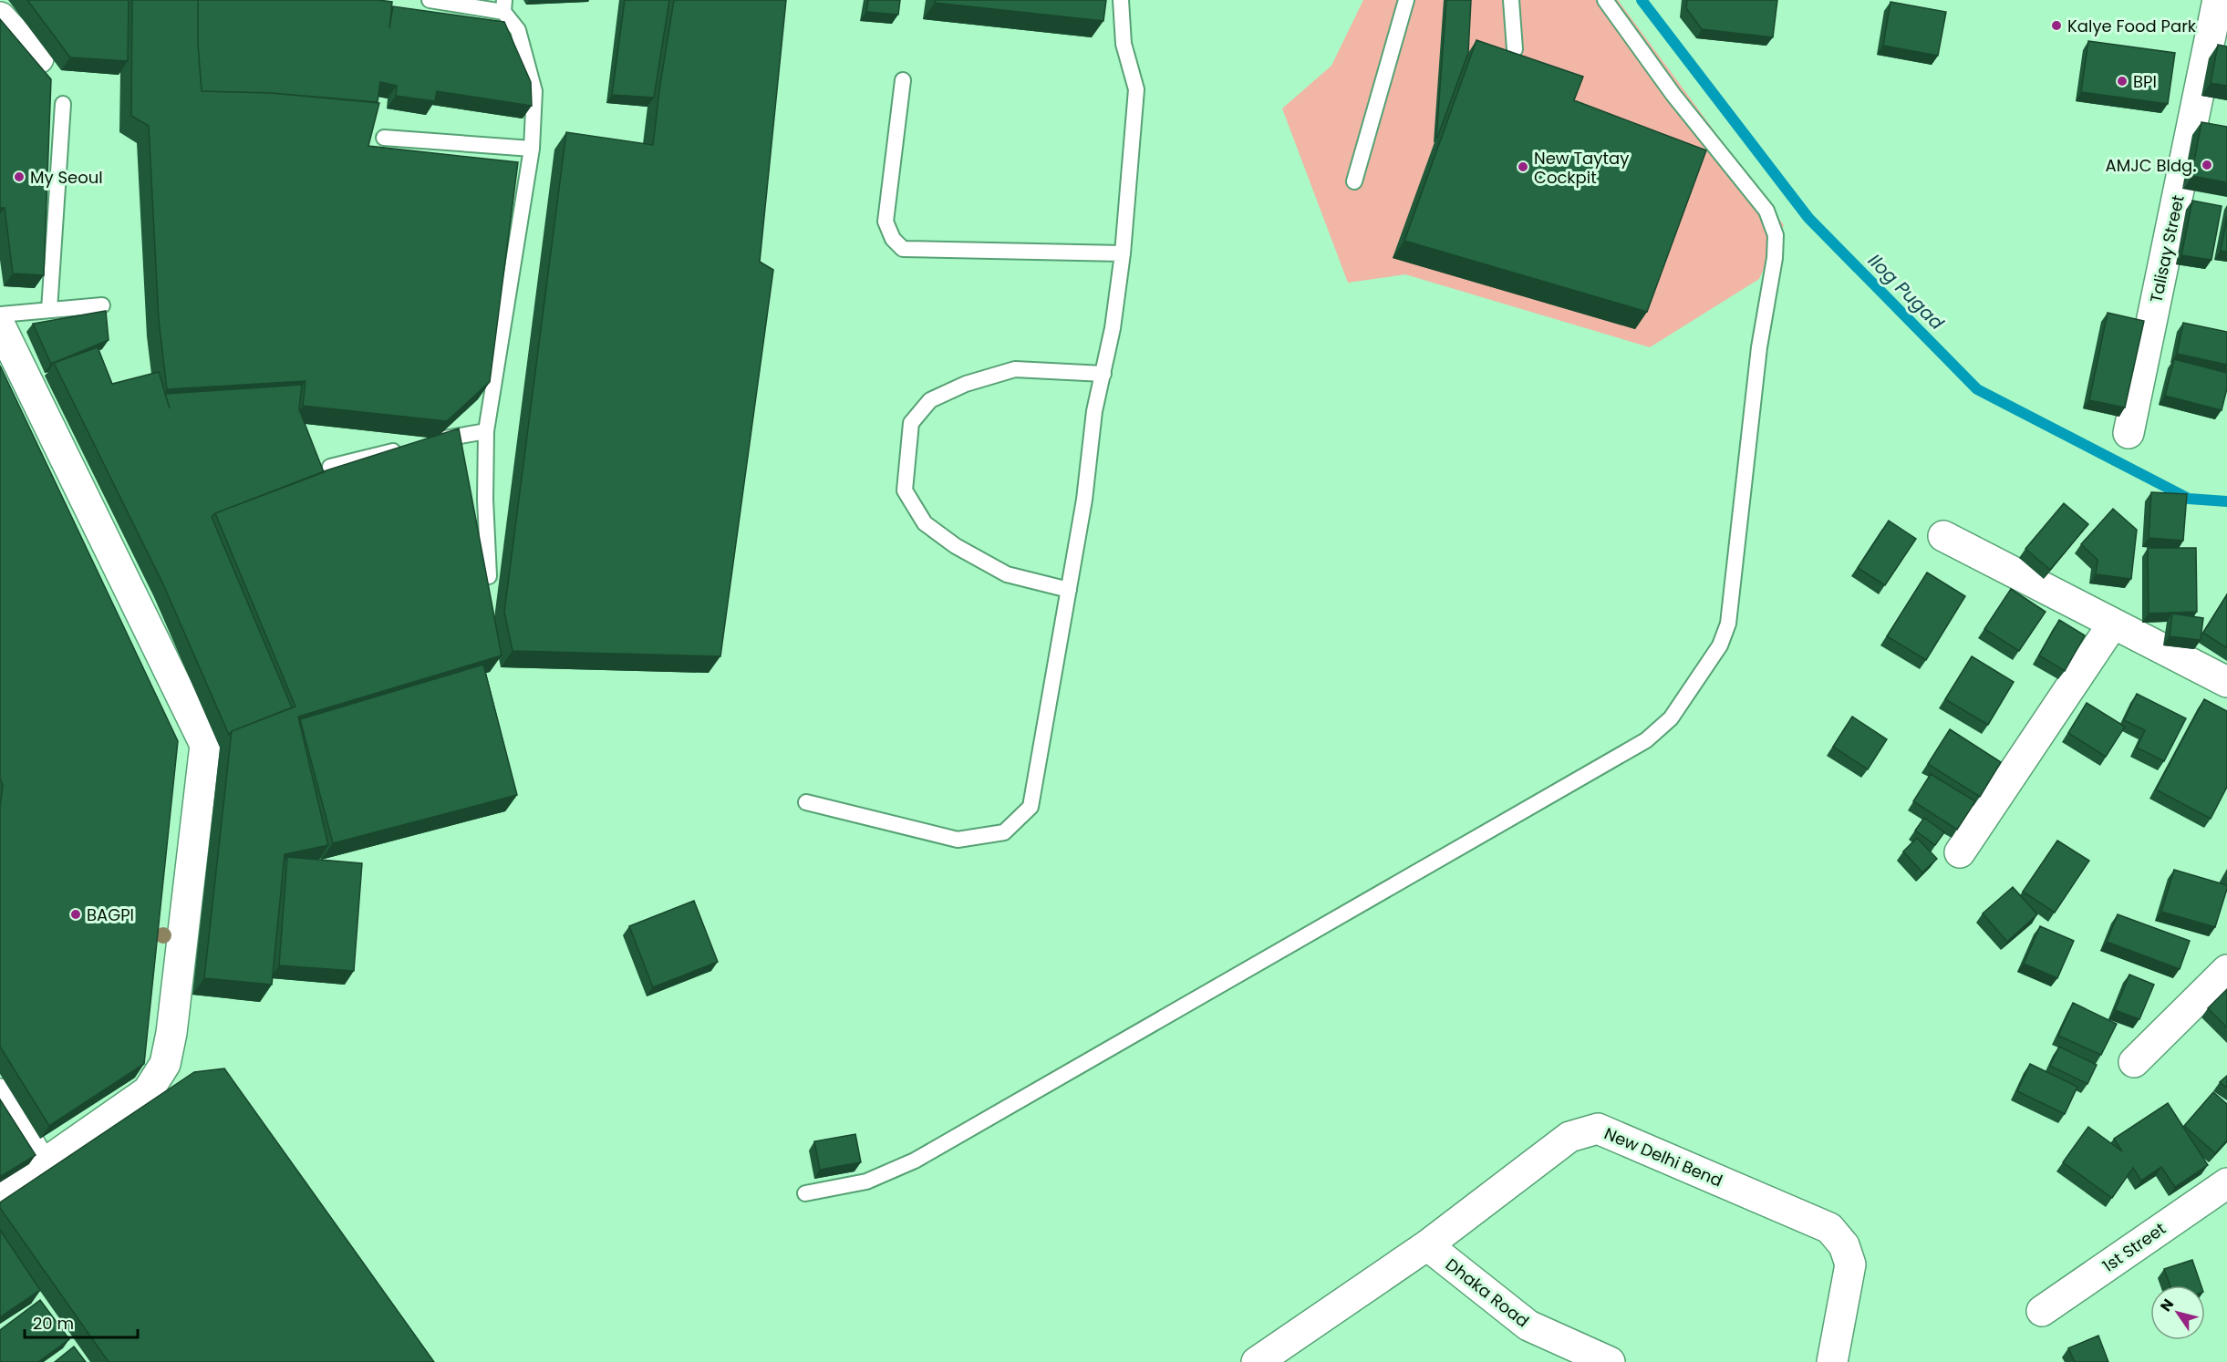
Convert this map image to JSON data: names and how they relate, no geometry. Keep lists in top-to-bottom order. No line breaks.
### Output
{"streets":{"street":["Talisay Street","New Delhi Bend","1st Street","Dhaka Road"]},"crossings":[["New Delhi Bend","Dhaka Road"]],"water":["Ilog Pugad"],"places":["Kalye Food Park","BPI","AMJC Bldg.","New Taytay Cockpit","My Seoul","BAGPI"],"scale_bar":"20 m","north":"top left"}
